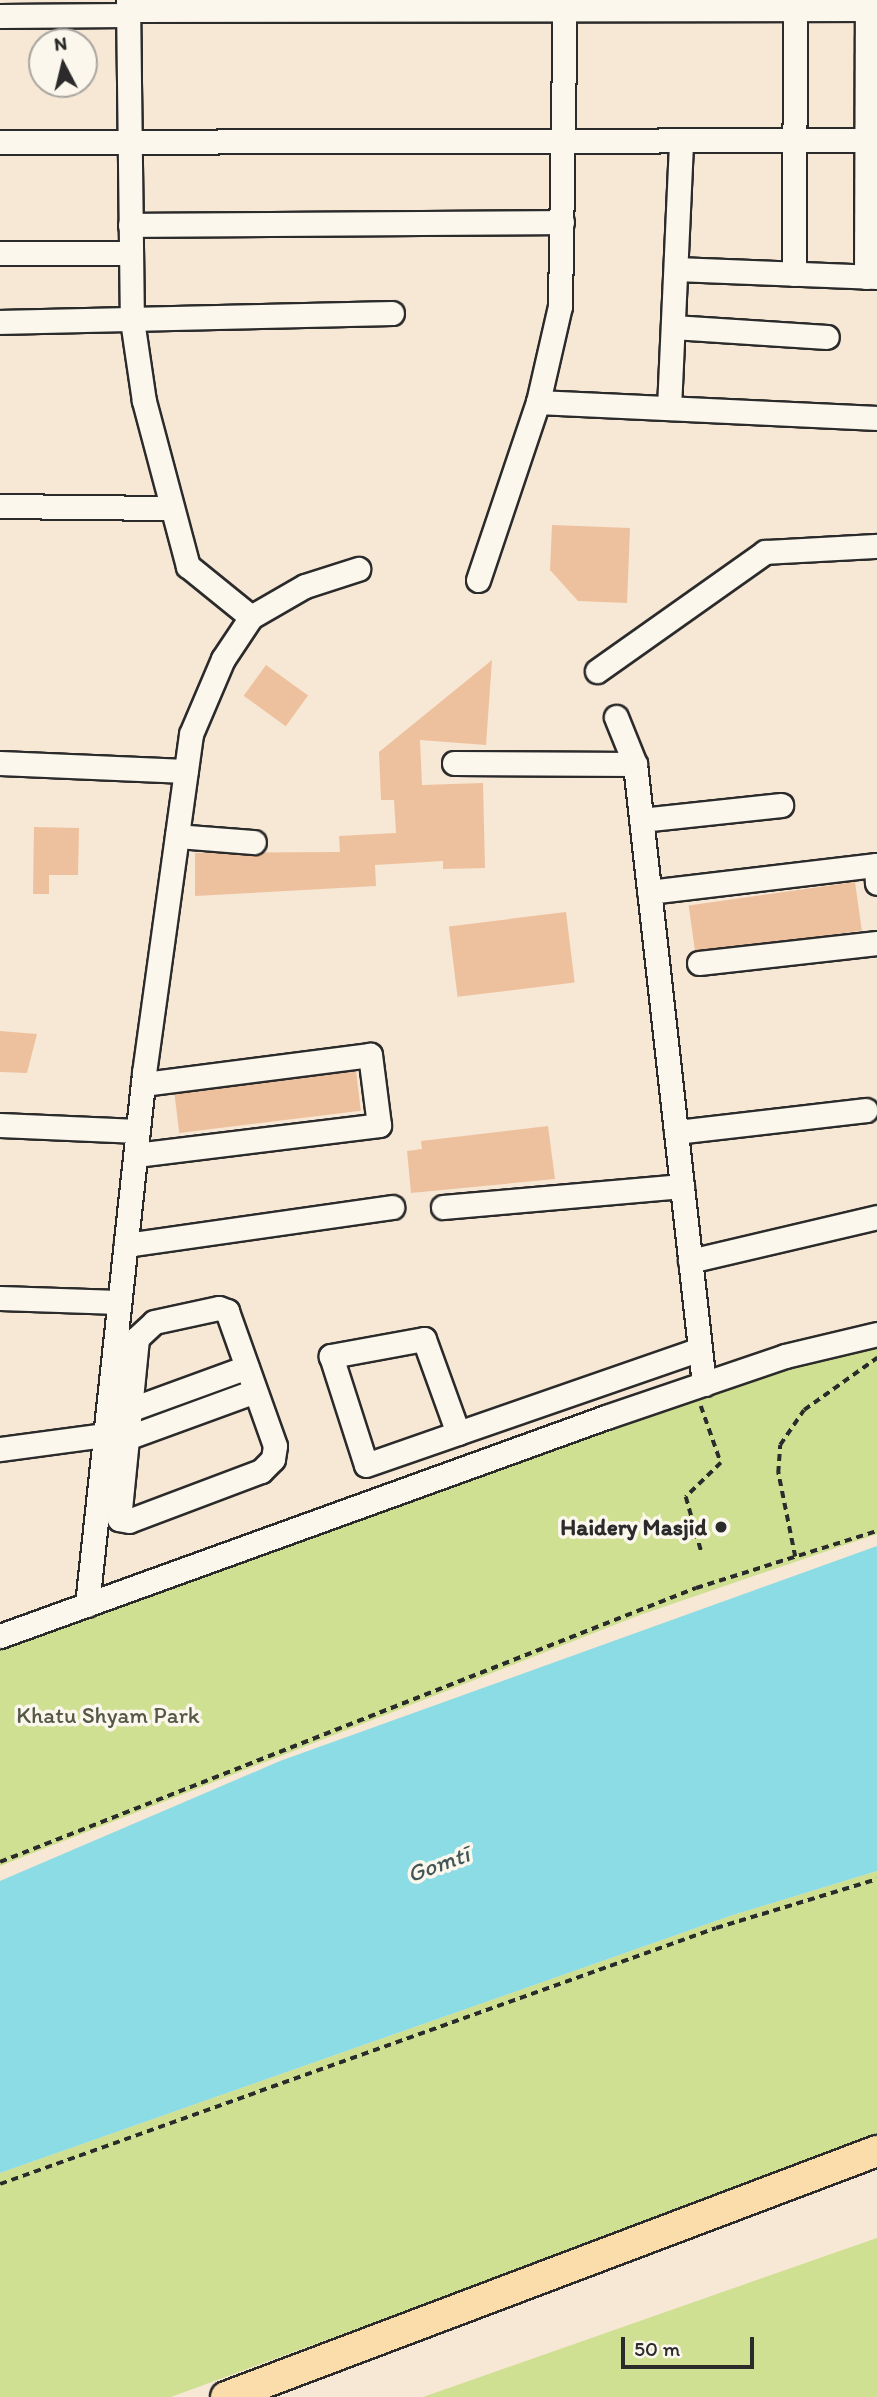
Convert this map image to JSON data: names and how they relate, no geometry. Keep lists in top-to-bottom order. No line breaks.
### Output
{"water":["Gomtī"],"parks":["Khatu Shyam Park"],"places":["Haidery Masjid"],"scale_bar":"50 m","north":"top"}
